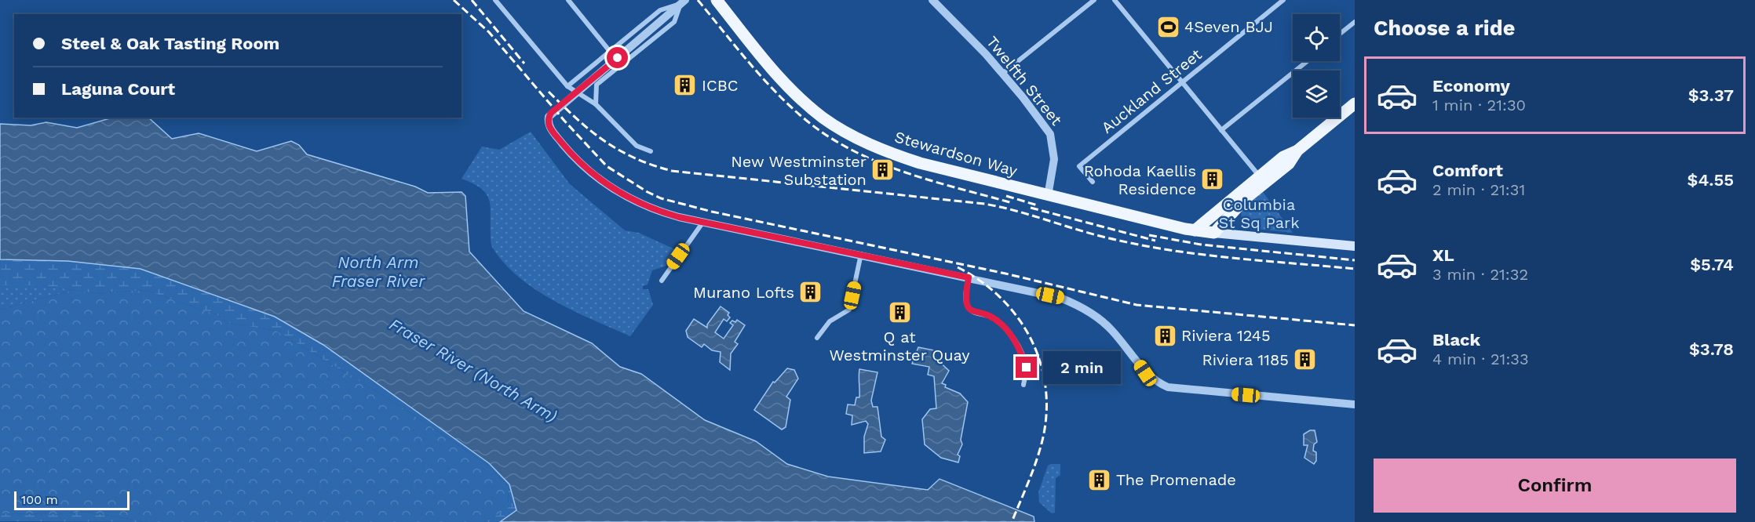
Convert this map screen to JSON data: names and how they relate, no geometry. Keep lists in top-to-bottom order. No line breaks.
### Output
{"streets":{"main road":["Stewardson Way"],"street":["Twelfth Street","Auckland Street"]},"crossings":[["Twelfth Street","Stewardson Way"]],"water":["North Arm Fraser River","Fraser River (North Arm)"],"parks":["Columbia St Sq Park"],"places":{"sports":["4Seven BJJ"],"building":["ICBC","New Westminster Substation","Rohoda Kaellis Residence","Murano Lofts","Q at Westminster Quay","Riviera 1245","Riviera 1185","The Promenade"]},"scale_bar":"100 m","page":{"heading":"Choose a ride","banner":["Steel & Oak Tasting Room","Laguna Court"],"list":[{"name":"Economy","note":"1 min · 21:30","value":"$3.37"},{"name":"Comfort","note":"2 min · 21:31","value":"$4.55"},{"name":"XL","note":"3 min · 21:32","value":"$5.74"},{"name":"Black","note":"4 min · 21:33","value":"$3.78"}],"bubble":"2 min","buttons":"Confirm","scale":"100 m"}}
